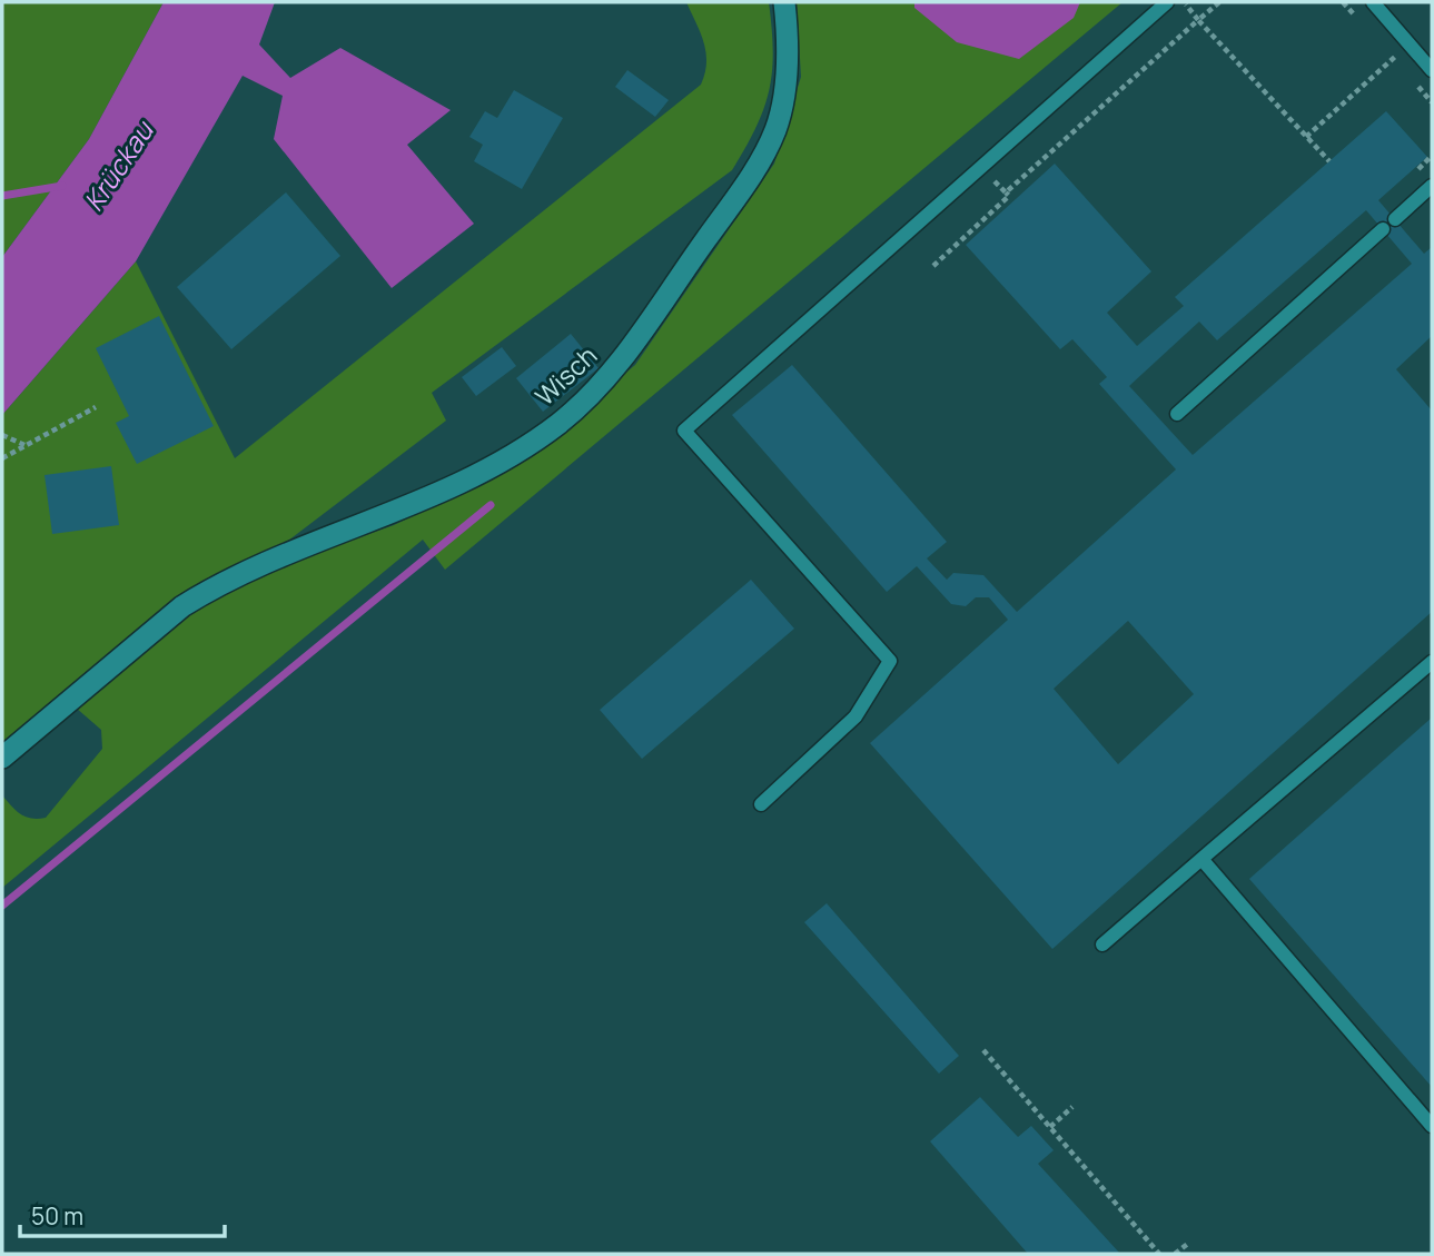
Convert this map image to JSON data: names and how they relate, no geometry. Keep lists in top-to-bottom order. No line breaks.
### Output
{"streets":{"street":["Wisch"]},"water":["Krückau"],"scale_bar":"50 m"}
